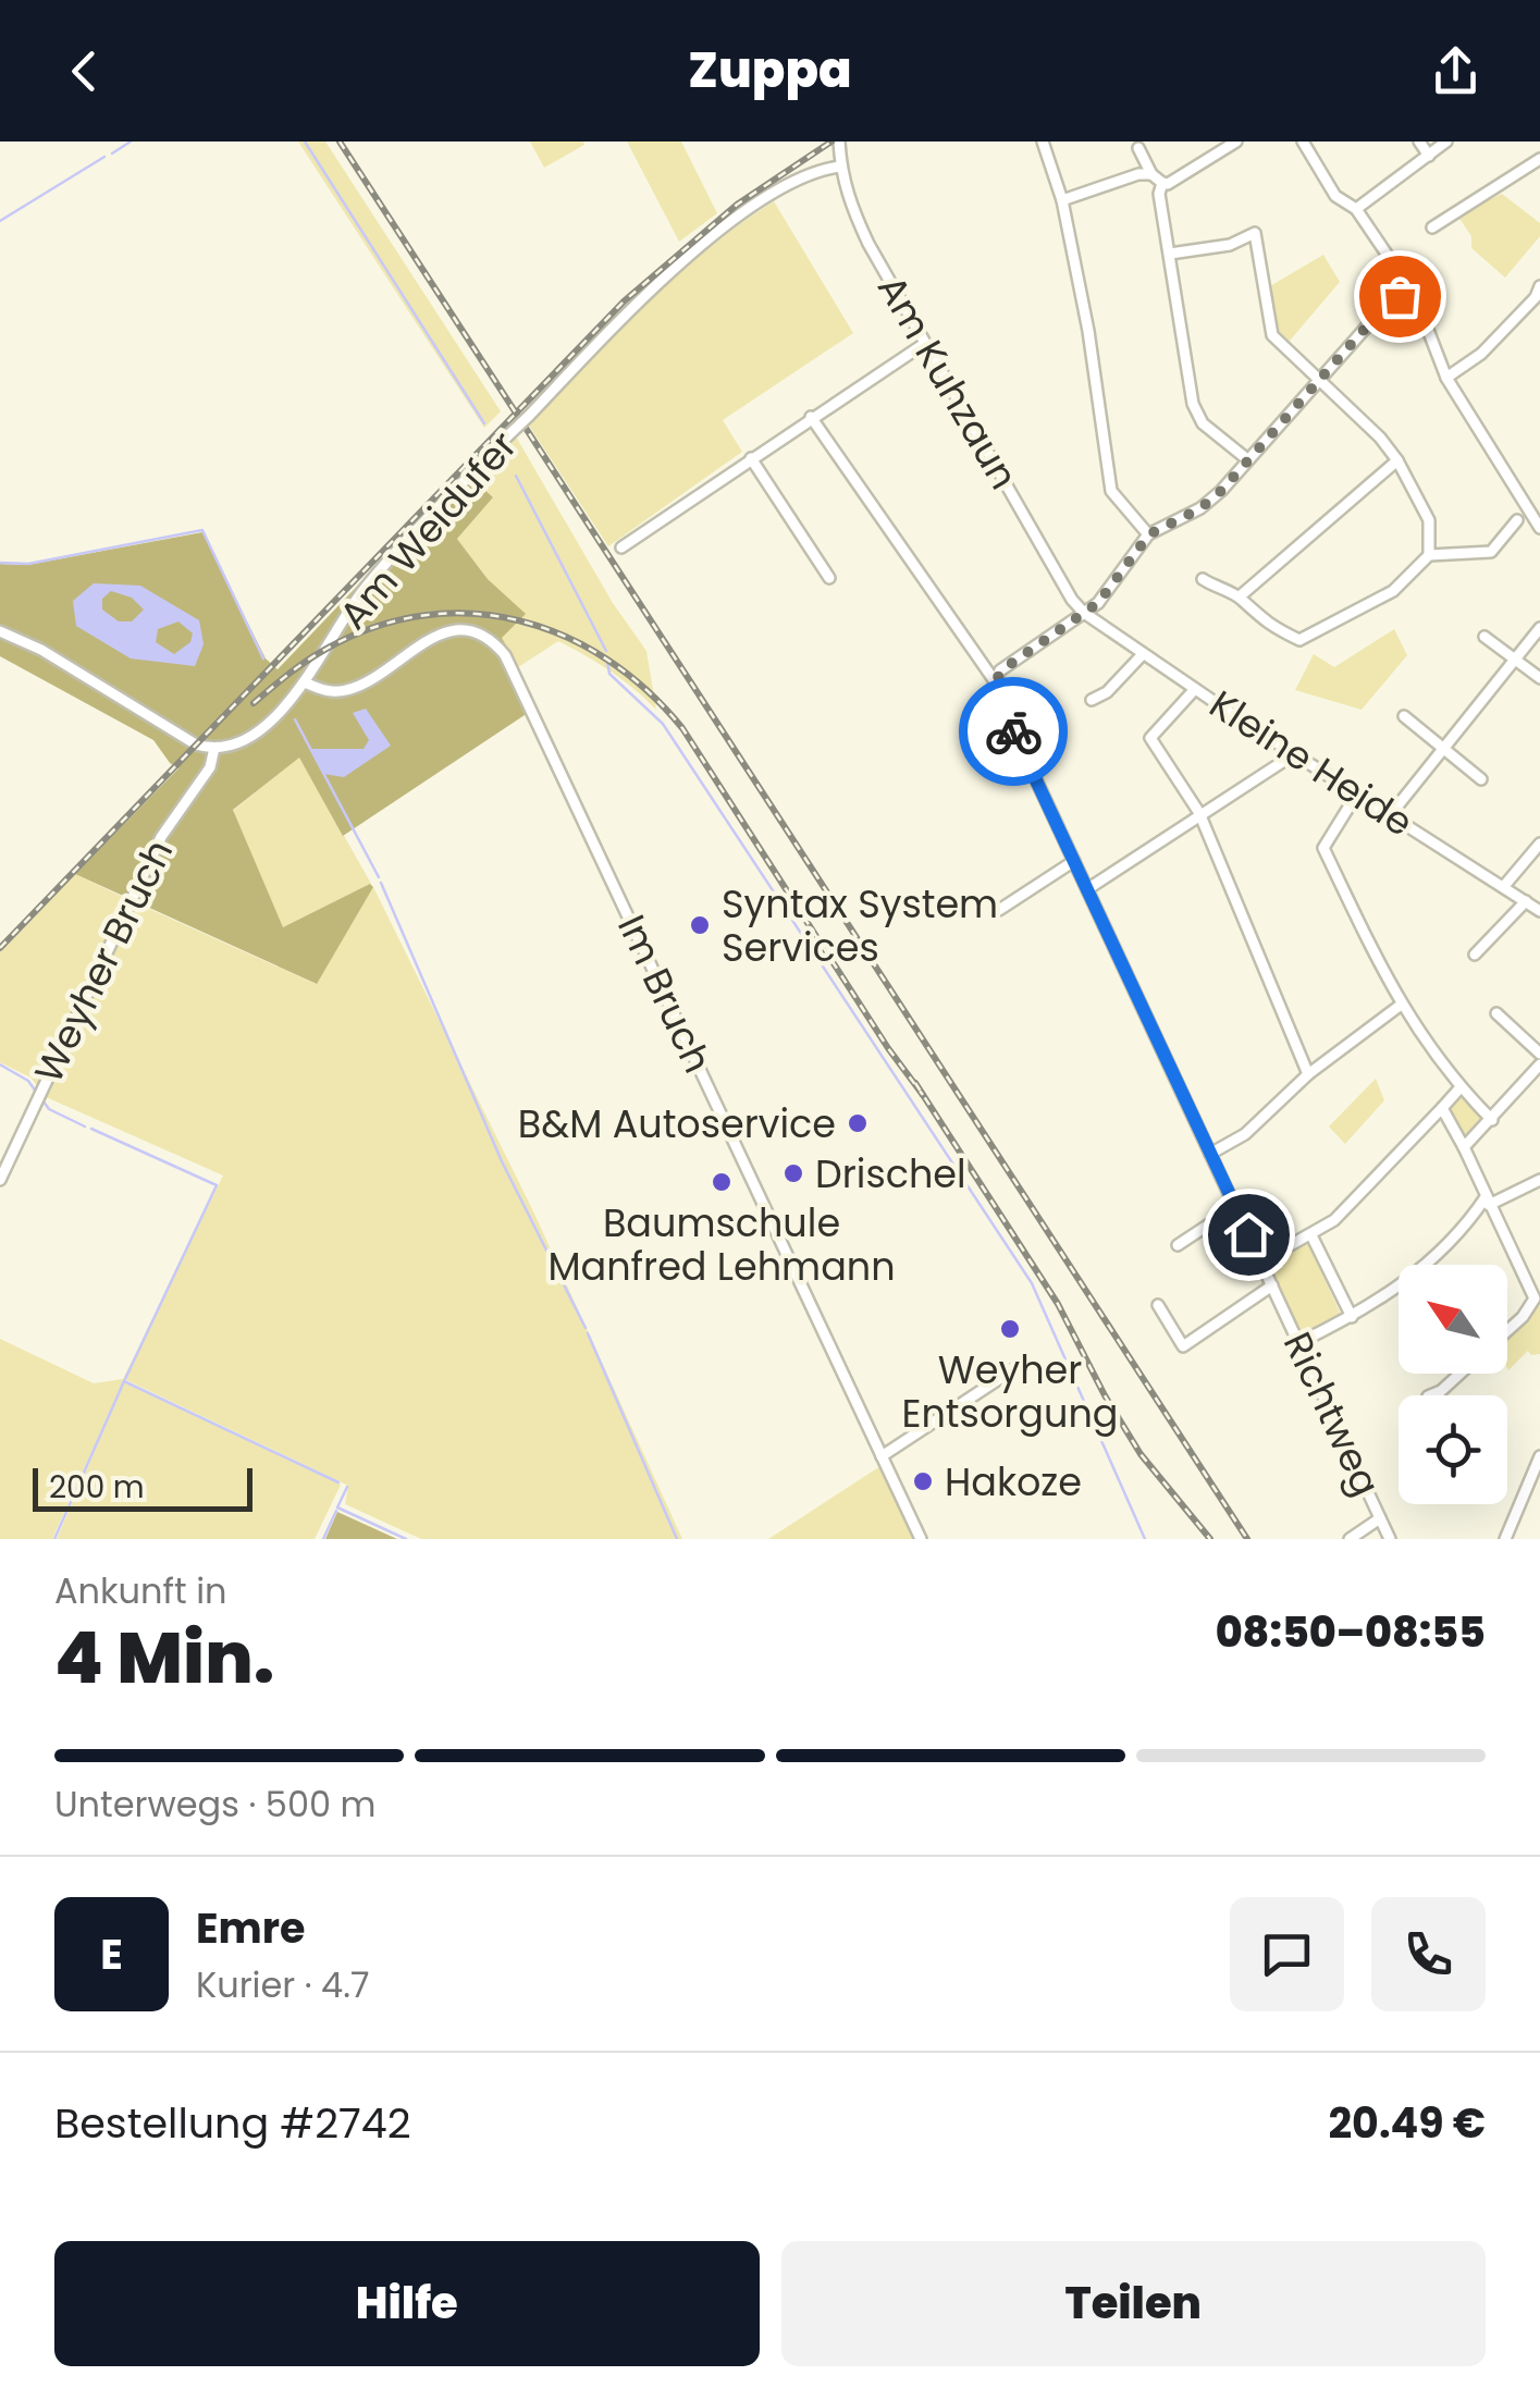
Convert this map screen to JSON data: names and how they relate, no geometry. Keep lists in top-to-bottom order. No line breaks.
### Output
{"streets":{"street":["Am Kuhzaun","Am Weidufer","Kleine Heide","Weyher Bruch","Im Bruch","Richtweg"]},"crossings":[["Am Kuhzaun","Am Weidufer"],["Am Kuhzaun","Kleine Heide"],["Am Weidufer","Weyher Bruch"],["Am Weidufer","Im Bruch"]],"places":["Syntax System Services","B&M Autoservice","Drischel","Baumschule Manfred Lehmann","Weyher Entsorgung","Hakoze"],"scale_bar":"200 m","north":"top left","page":{"header":"Zuppa","scale":"200 m","heading":["4 Min.","Ankunft in","08:50–08:55"],"panel":["Emre","Kurier · 4.7","Bestellung #2742","20.49 €"],"bar":"Unterwegs · 500 m","round":"E","buttons":["Hilfe","Teilen"]}}
